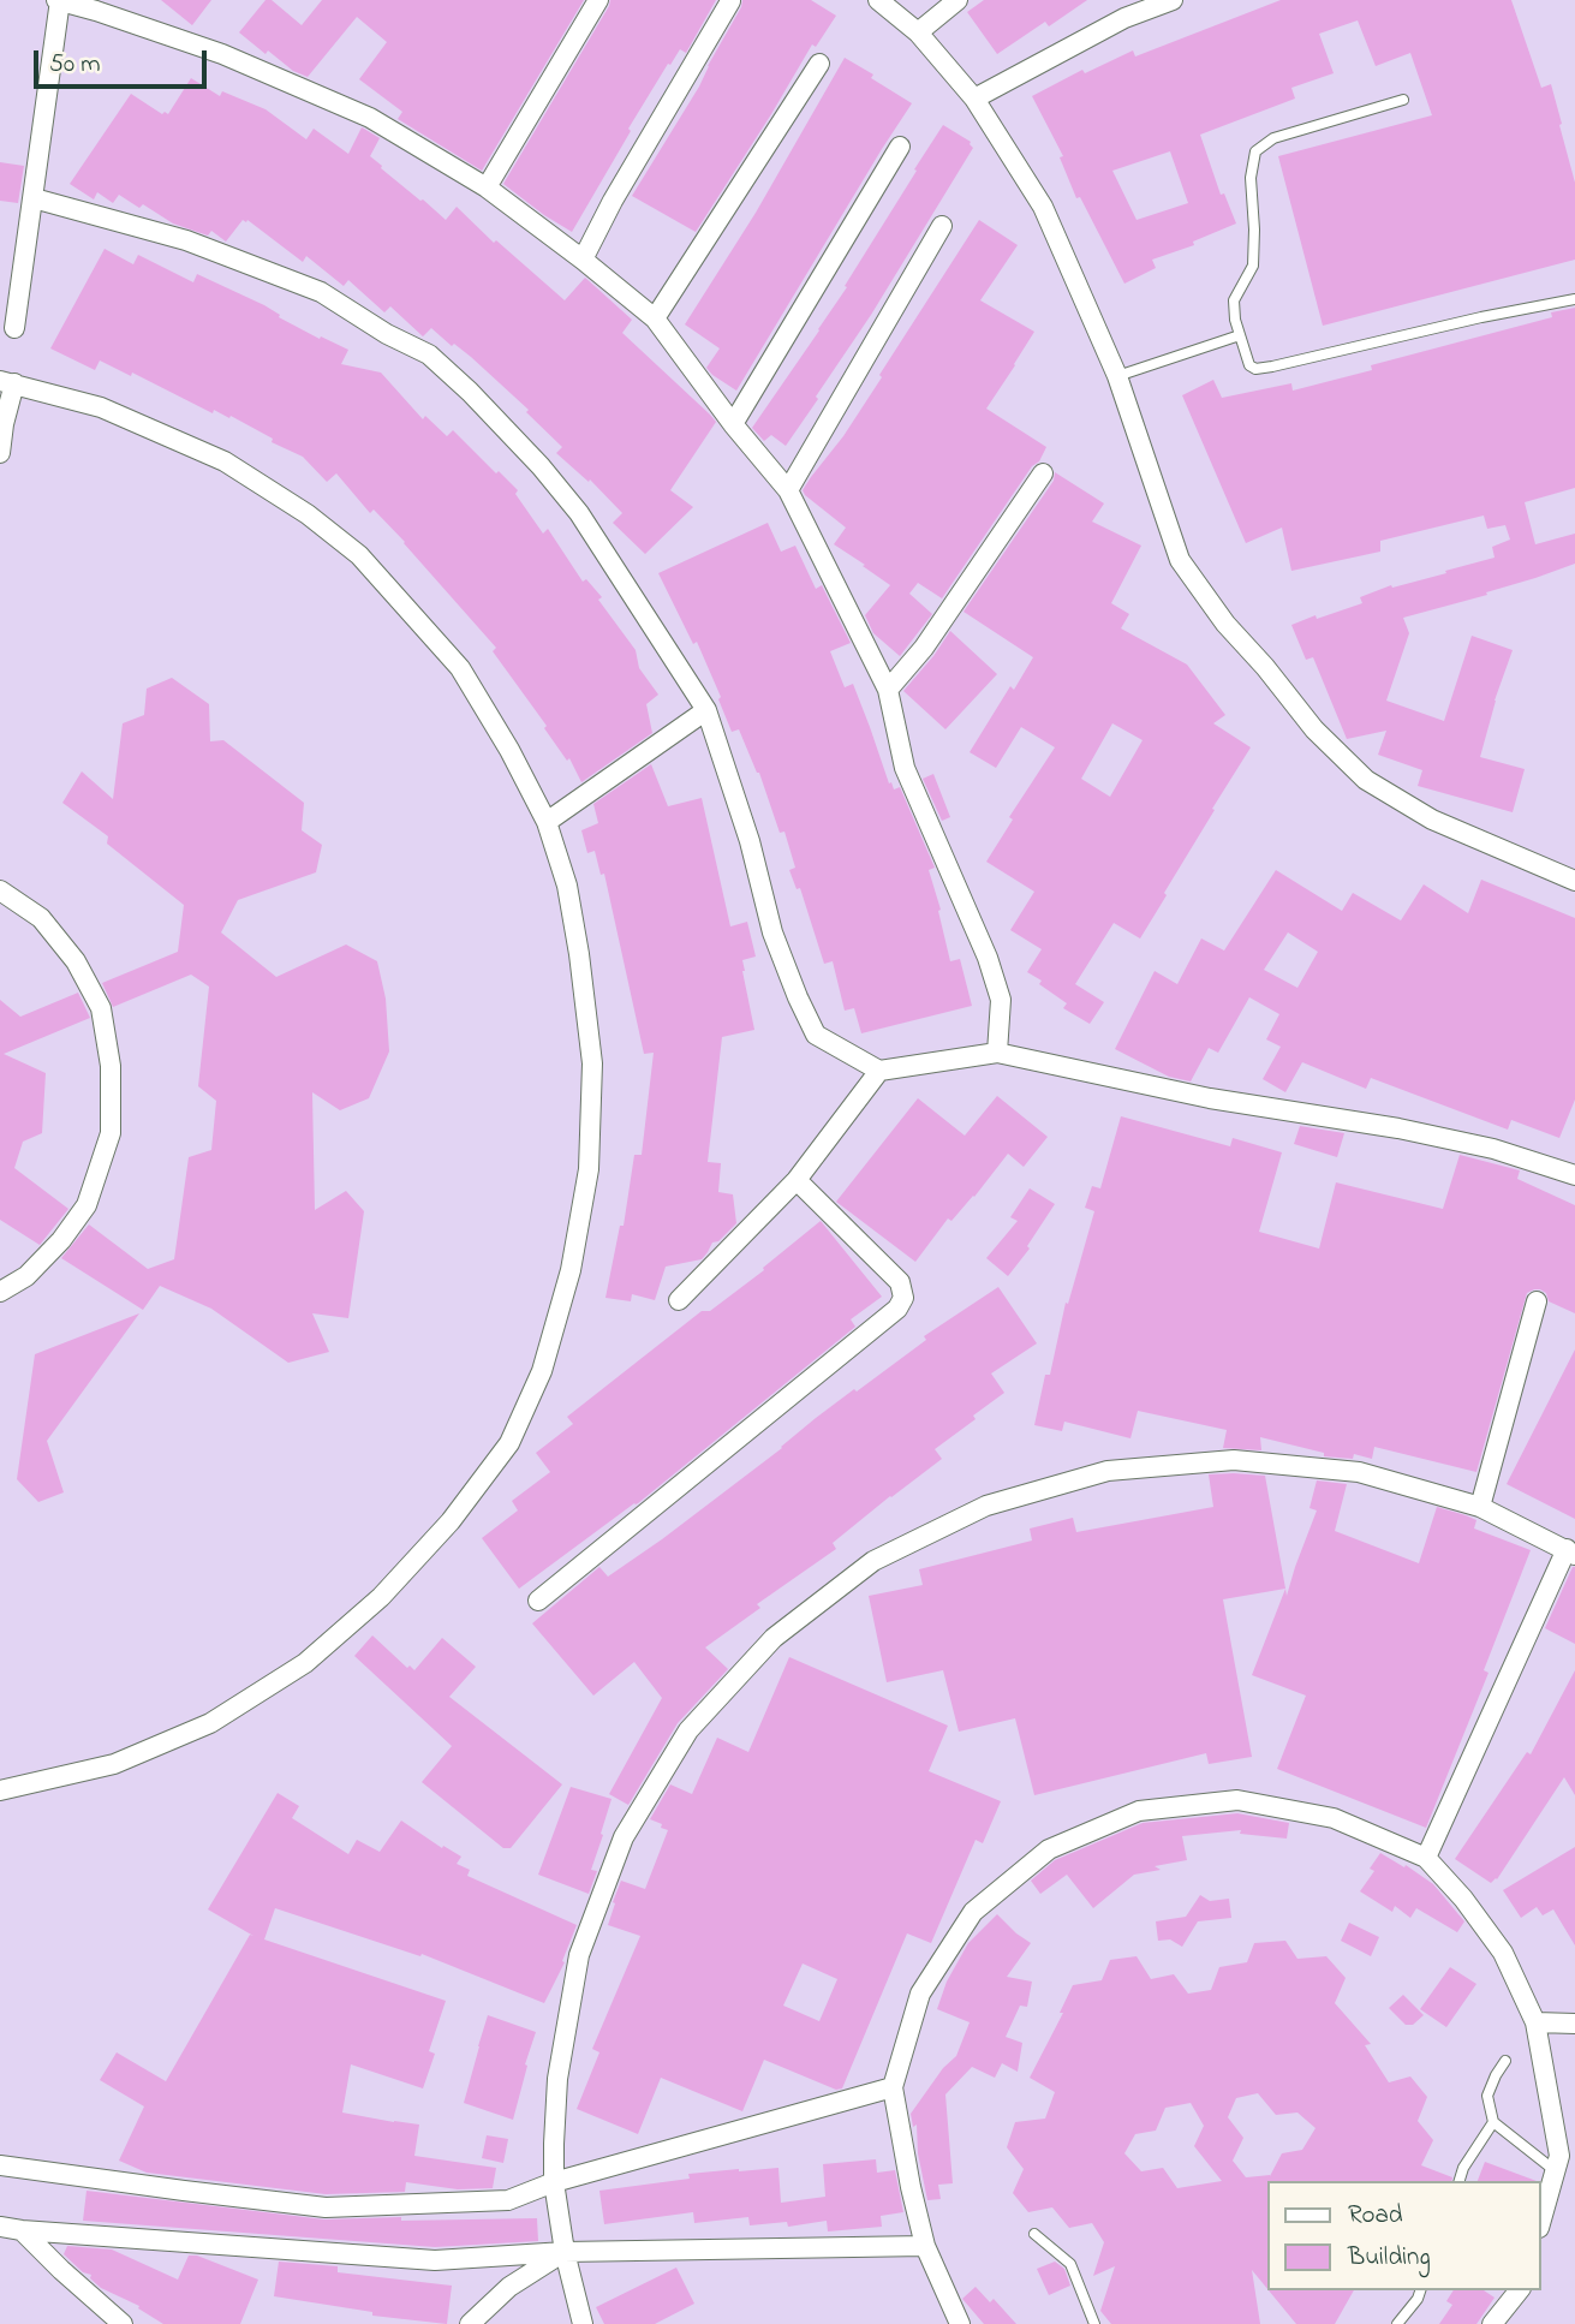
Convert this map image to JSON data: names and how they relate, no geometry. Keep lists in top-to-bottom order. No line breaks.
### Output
{"legend":["Road","Building"],"scale_bar":"50 m"}
